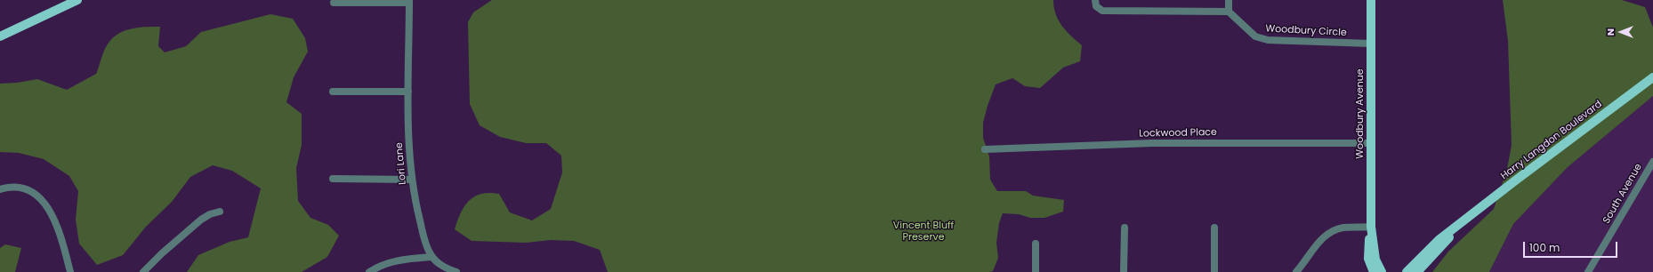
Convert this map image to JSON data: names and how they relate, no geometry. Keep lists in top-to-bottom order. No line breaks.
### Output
{"streets":{"main road":["Woodbury Avenue","Harry Langdon Boulevard"],"street":["Woodbury Circle","Lockwood Place","Lori Lane","South Avenue"]},"crossings":[["Woodbury Circle","Woodbury Avenue"],["Woodbury Avenue","Lockwood Place"]],"parks":["Vincent Bluff Preserve"],"scale_bar":"100 m","north":"left"}
